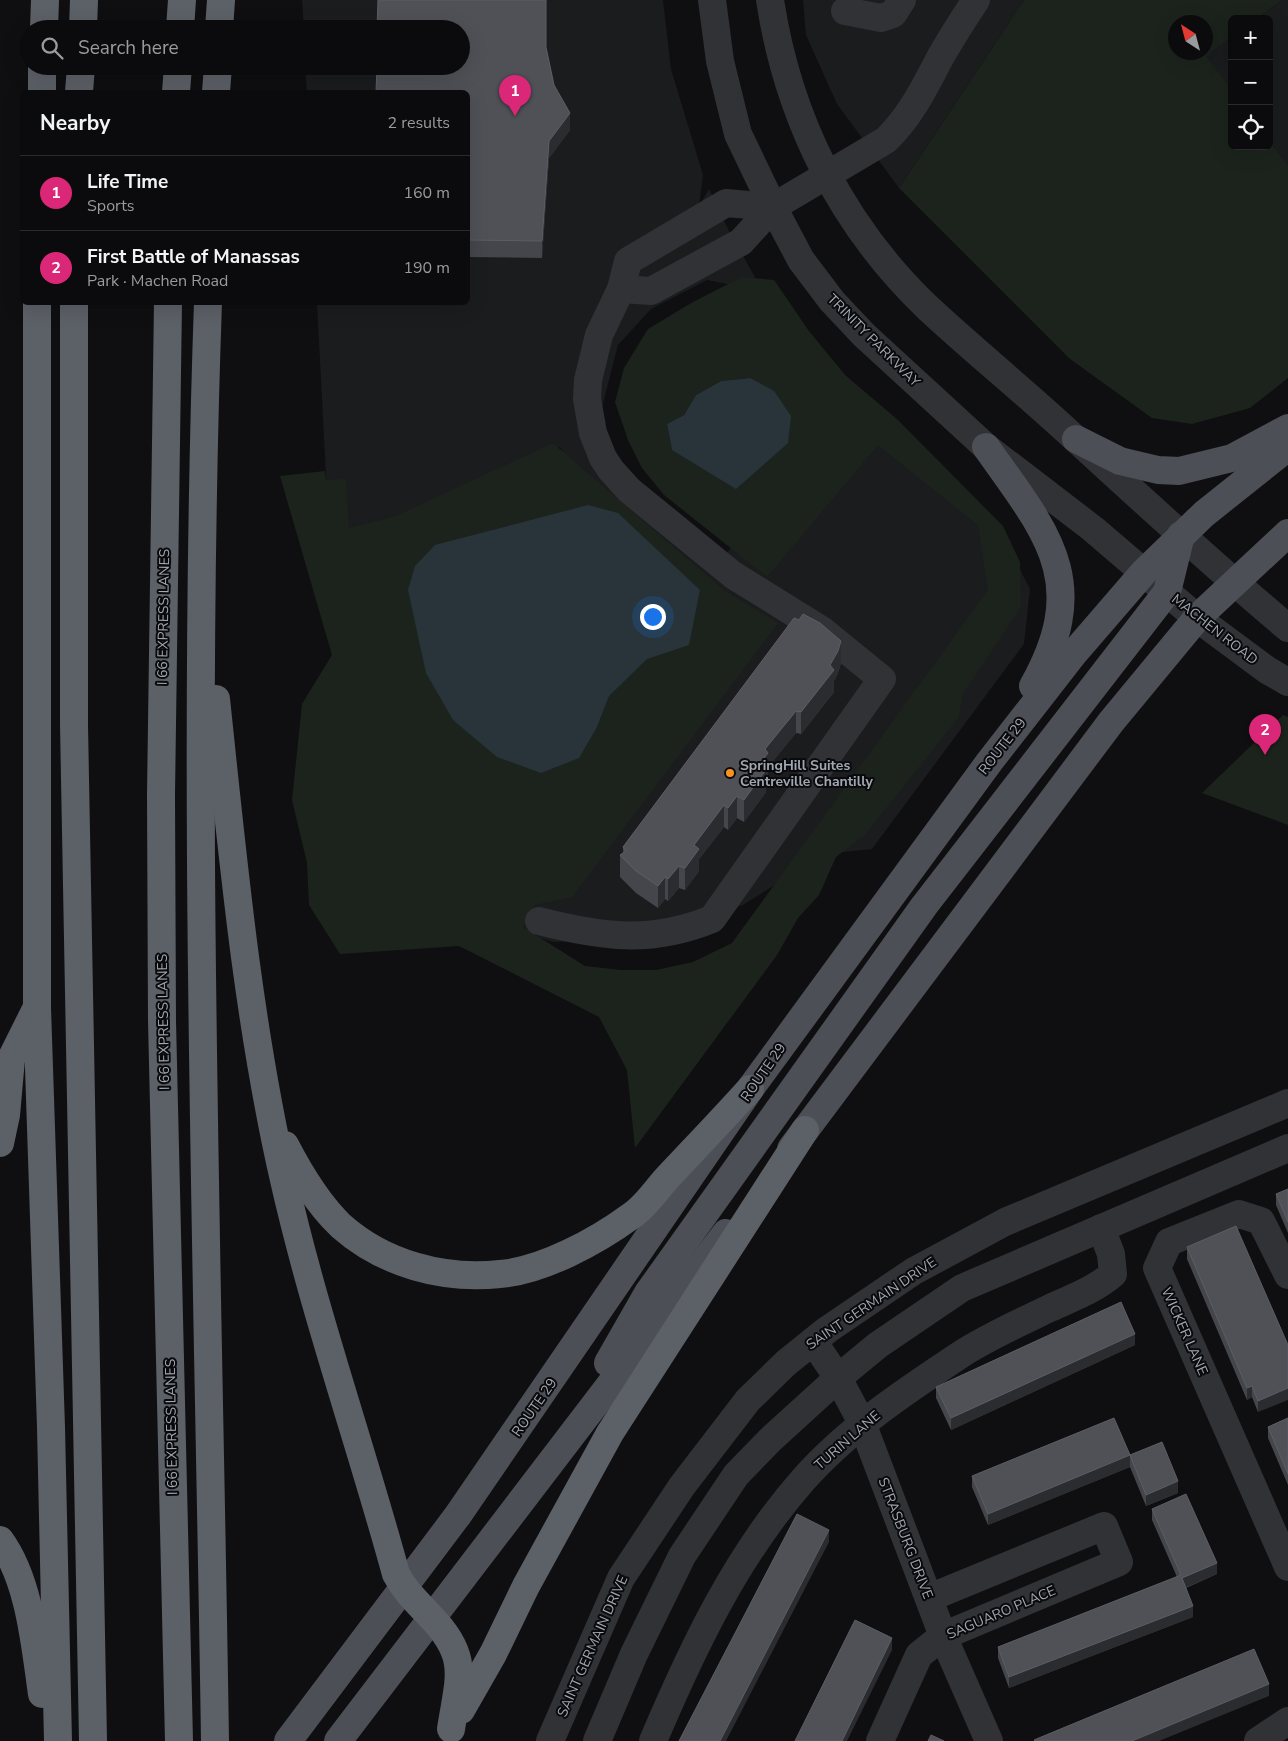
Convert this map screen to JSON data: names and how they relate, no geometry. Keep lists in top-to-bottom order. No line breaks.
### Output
{"streets":{"highway":["I 66 EXPRESS LANES"],"main road":["ROUTE 29"],"street":["TRINITY PARKWAY","MACHEN ROAD","SAINT GERMAIN DRIVE","WICKER LANE","TURIN LANE","STRASBURG DRIVE","SAGUARO PLACE"]},"crossings":[["TRINITY PARKWAY","MACHEN ROAD"],["TRINITY PARKWAY","ROUTE 29"],["MACHEN ROAD","ROUTE 29"],["SAINT GERMAIN DRIVE","STRASBURG DRIVE"],["TURIN LANE","STRASBURG DRIVE"],["STRASBURG DRIVE","SAGUARO PLACE"]],"places":["SpringHill Suites Centreville Chantilly"],"north":"top left","page":{"map_buttons":["+","−"],"search":"Search here","pins":["1","2"],"heading":["Nearby","2 results"],"list":[{"mark":"1","name":"Life Time","note":"Sports","value":"160 m"},{"mark":"2","name":"First Battle of Manassas","note":"Park · Machen Road","value":"190 m"}]}}
